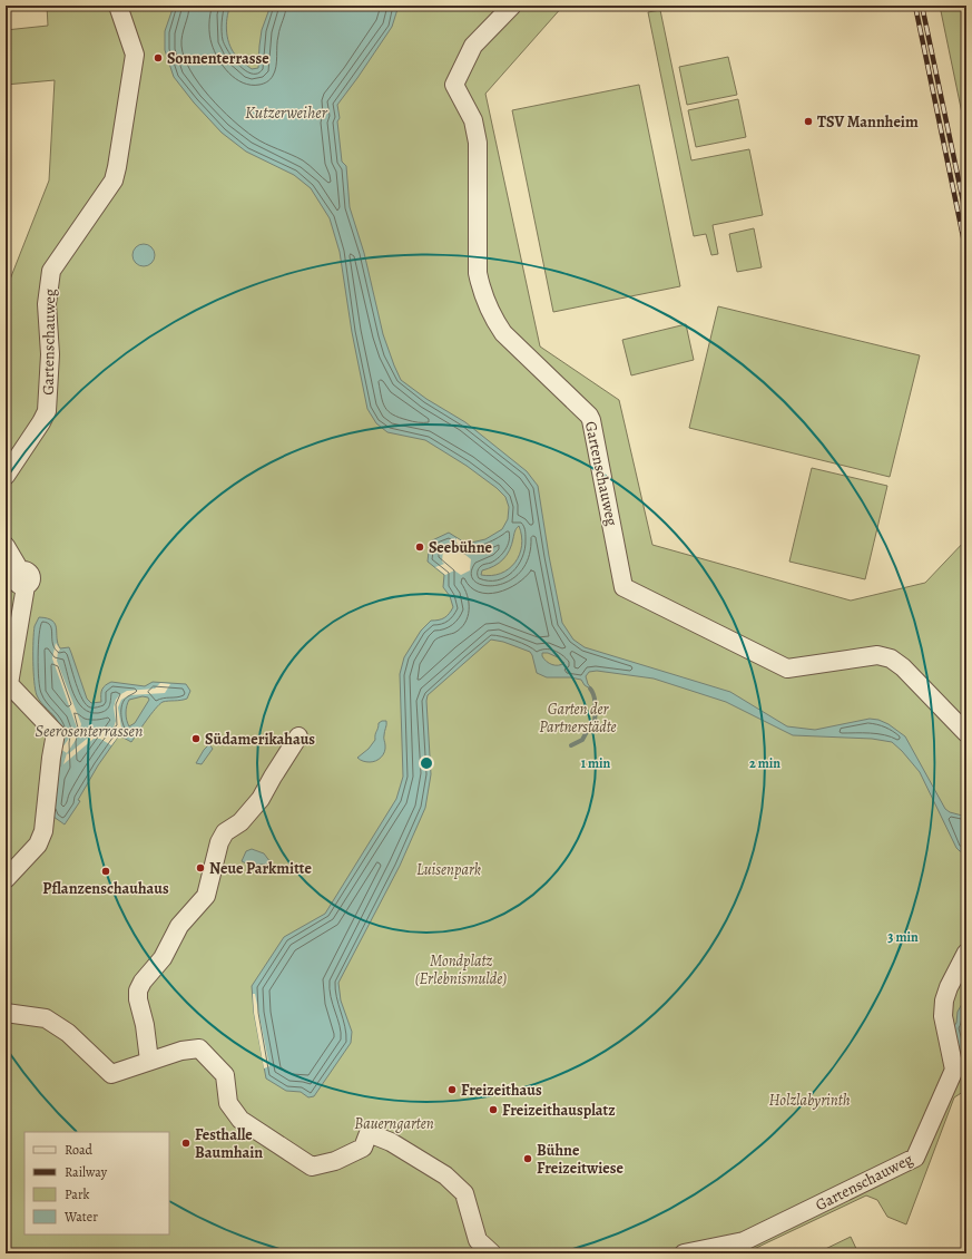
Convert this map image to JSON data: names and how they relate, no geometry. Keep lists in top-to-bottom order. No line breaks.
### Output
{"streets":{"street":["Gartenschauweg"]},"water":["Kutzerweiher","Seerosenterrassen"],"parks":["Garten der Partnerstädte","Luisenpark","Mondplatz (Erlebnismulde)","Holzlabyrinth","Bauerngarten"],"places":["Sonnenterrasse","TSV Mannheim","Seebühne","Südamerikahaus","Neue Parkmitte","Pflanzenschauhaus","Freizeithaus","Freizeithausplatz","Festhalle Baumhain","Bühne Freizeitwiese"],"legend":["Road","Railway","Park","Water"],"rings":["1 min","2 min","3 min"]}
